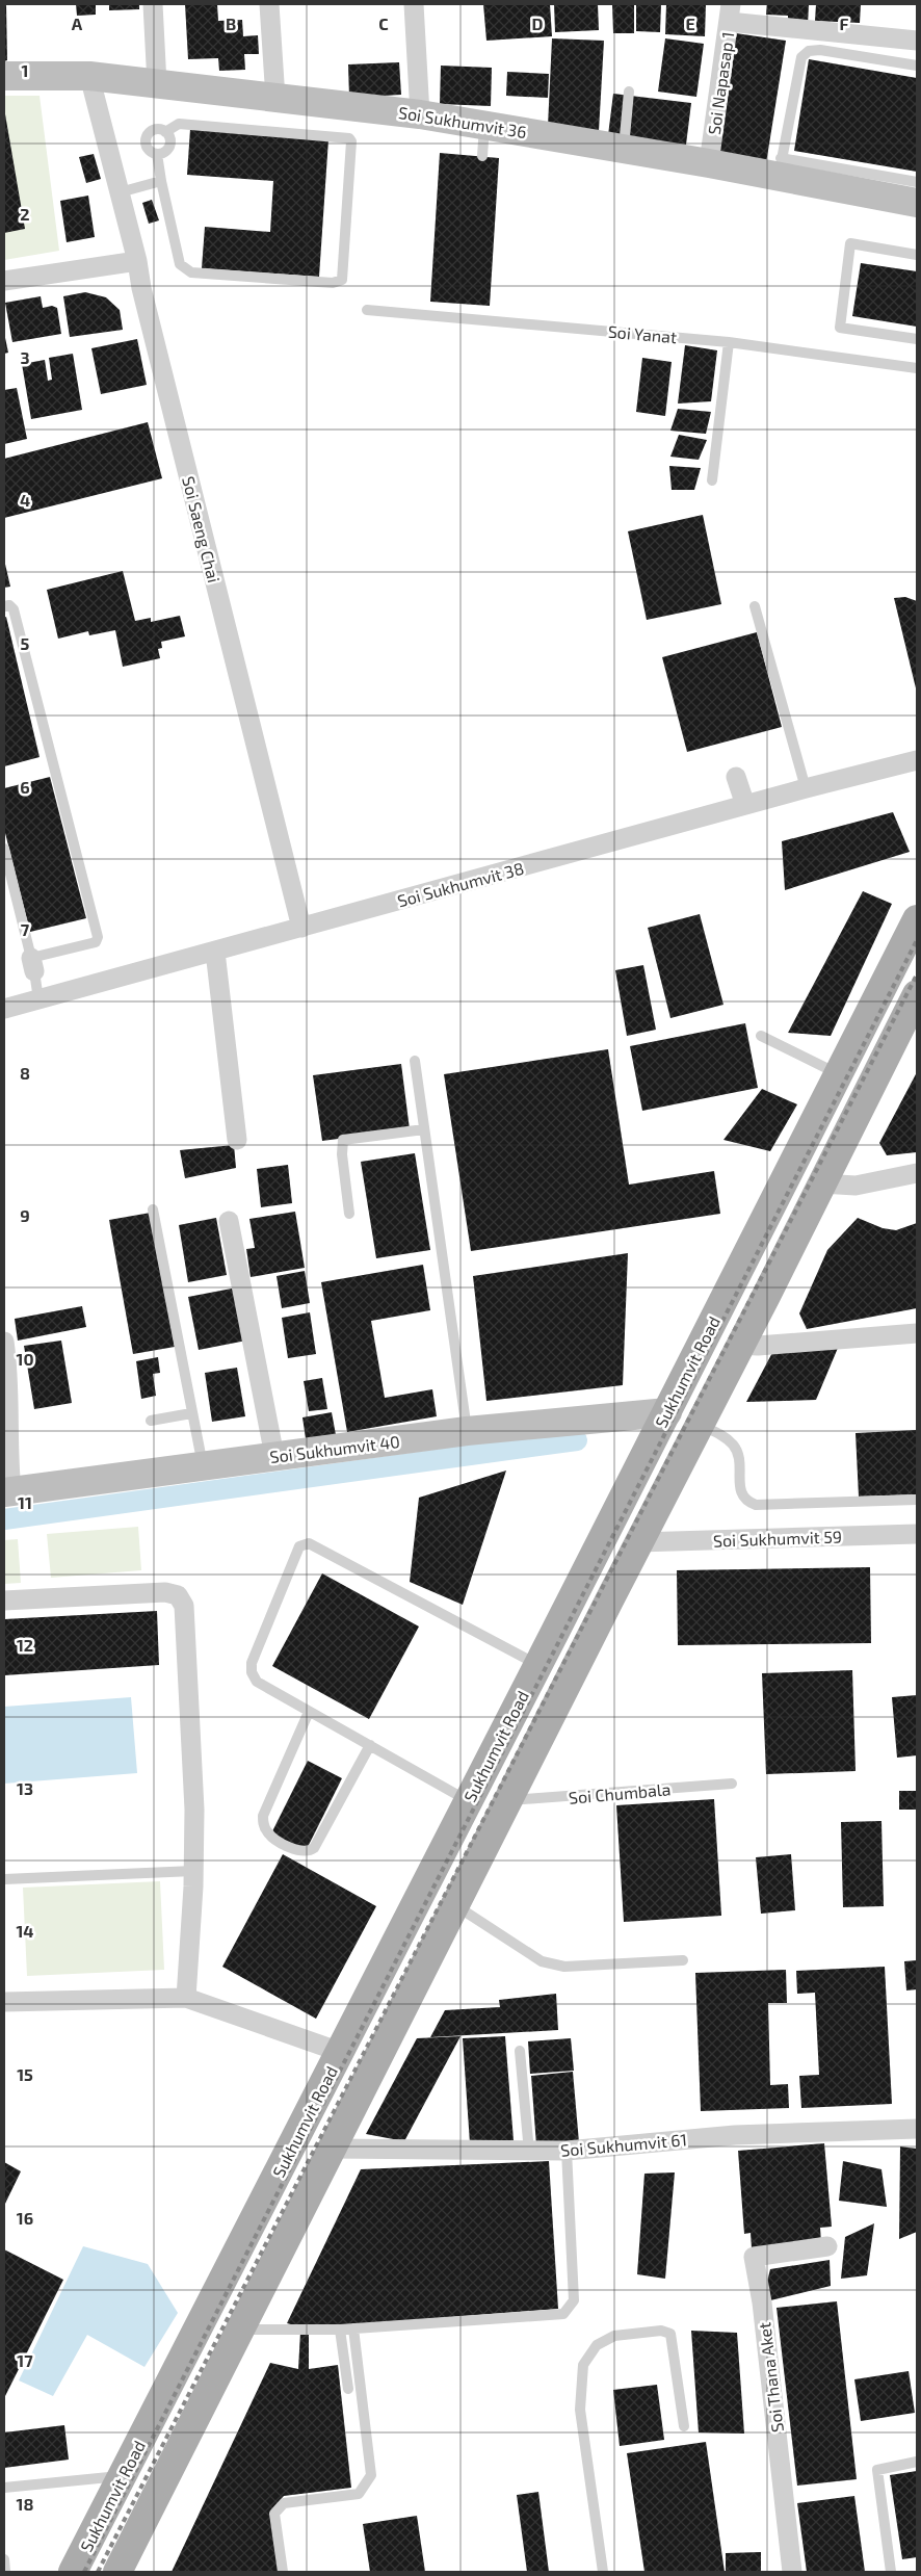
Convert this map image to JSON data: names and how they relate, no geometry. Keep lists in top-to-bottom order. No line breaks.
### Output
{"streets":{"main road":["Sukhumvit Road"],"street":["Soi Napasap 1","Soi Sukhumvit 36","Soi Saeng Chai","Soi Sukhumvit 38","Soi Sukhumvit 40","Soi Sukhumvit 59","Soi Sukhumvit 61","Soi Thana Aket"],"lane":["Soi Yanat","Soi Chumbala"]},"crossings":[["Soi Napasap 1","Soi Sukhumvit 36"],["Soi Sukhumvit 36","Soi Saeng Chai"],["Soi Saeng Chai","Soi Sukhumvit 38"],["Sukhumvit Road","Soi Sukhumvit 40"],["Sukhumvit Road","Soi Sukhumvit 59"],["Sukhumvit Road","Soi Chumbala"],["Sukhumvit Road","Soi Sukhumvit 61"]],"grid":{"columns":["A","B","C","D","E","F"],"rows":["1","2","3","4","5","6","7","8","9","10","11","12","13","14","15","16","17","18"]}}
